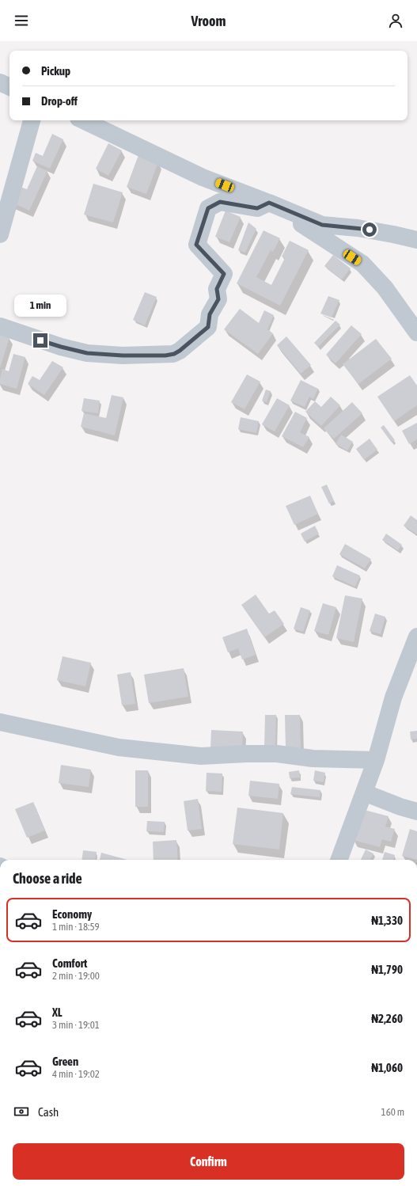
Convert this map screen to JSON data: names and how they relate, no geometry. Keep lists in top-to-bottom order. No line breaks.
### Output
{"page":{"header":"Vroom","banner":["Pickup","Drop-off"],"bubble":"1 min","heading":"Choose a ride","list":[{"name":"Economy","note":"1 min · 18:59","value":"₦1,330"},{"name":"Comfort","note":"2 min · 19:00","value":"₦1,790"},{"name":"XL","note":"3 min · 19:01","value":"₦2,260"},{"name":"Green","note":"4 min · 19:02","value":"₦1,060"}],"pay":["Cash","160 m"],"buttons":"Confirm"}}
